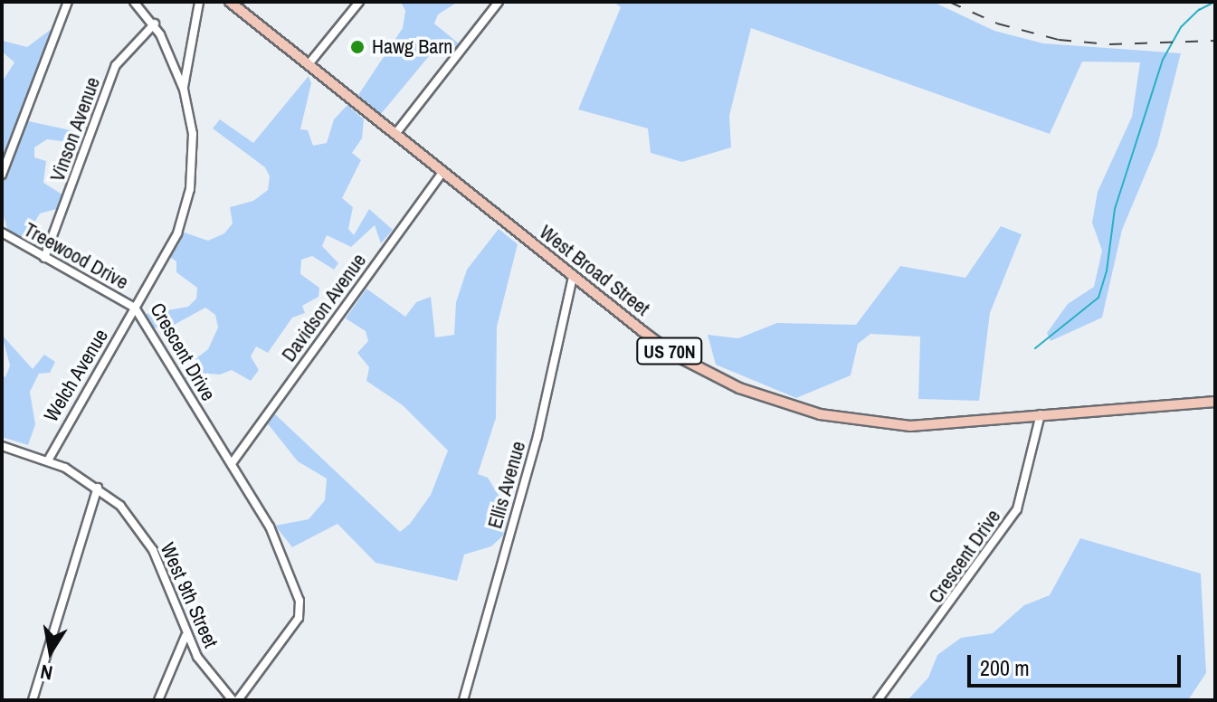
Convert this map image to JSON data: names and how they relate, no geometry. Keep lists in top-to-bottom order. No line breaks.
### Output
{"streets":{"main road":["West Broad Street","US 70N"],"street":["Vinson Avenue","Treewood Drive","Davidson Avenue","Crescent Drive","Welch Avenue","Ellis Avenue","West 9th Street"]},"crossings":[["Vinson Avenue","Treewood Drive"],["Vinson Avenue","Crescent Drive"],["Treewood Drive","Crescent Drive"],["Treewood Drive","Welch Avenue"],["West Broad Street","Davidson Avenue"],["West Broad Street","Crescent Drive"],["West Broad Street","Ellis Avenue"],["Davidson Avenue","Crescent Drive"],["Crescent Drive","Welch Avenue"],["Welch Avenue","West 9th Street"]],"places":["Hawg Barn"],"scale_bar":"200 m","north":"bottom"}
